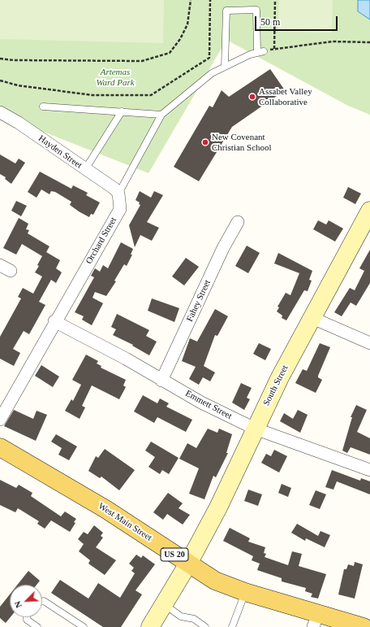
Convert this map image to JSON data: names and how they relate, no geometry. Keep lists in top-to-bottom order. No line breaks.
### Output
{"streets":{"main road":["South Street","West Main Street","US 20"],"street":["Hayden Street","Orchard Street","Fahey Street","Emmett Street"]},"crossings":[["Hayden Street","Orchard Street"],["Orchard Street","Emmett Street"],["Fahey Street","Emmett Street"],["South Street","Emmett Street"],["South Street","West Main Street"]],"parks":["Artemas Ward Park"],"places":["Assabet Valley Collaborative","New Covenant Christian School"],"scale_bar":"50 m","north":"bottom left"}
